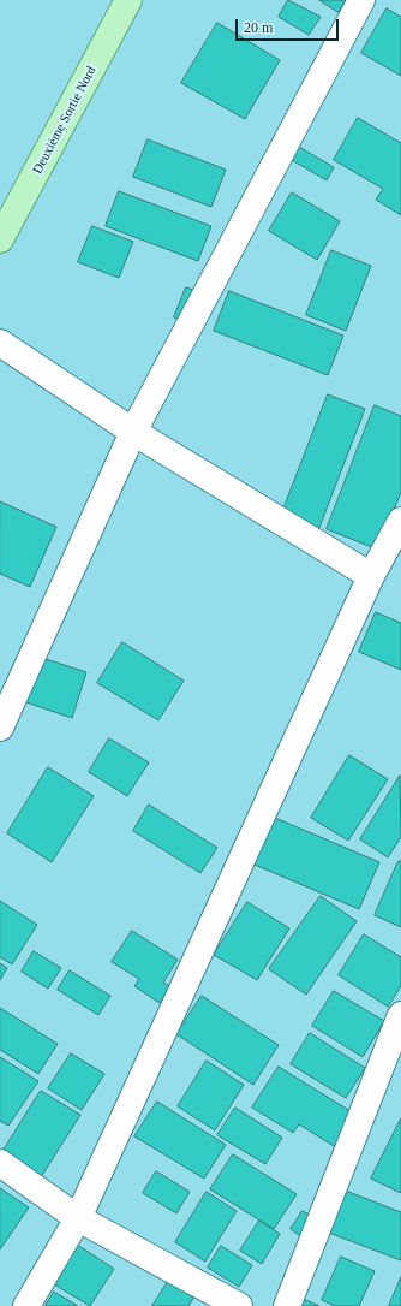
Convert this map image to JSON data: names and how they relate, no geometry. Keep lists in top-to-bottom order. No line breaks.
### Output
{"streets":{"main road":["Deuxième Sortie Nord"]},"scale_bar":"20 m"}
